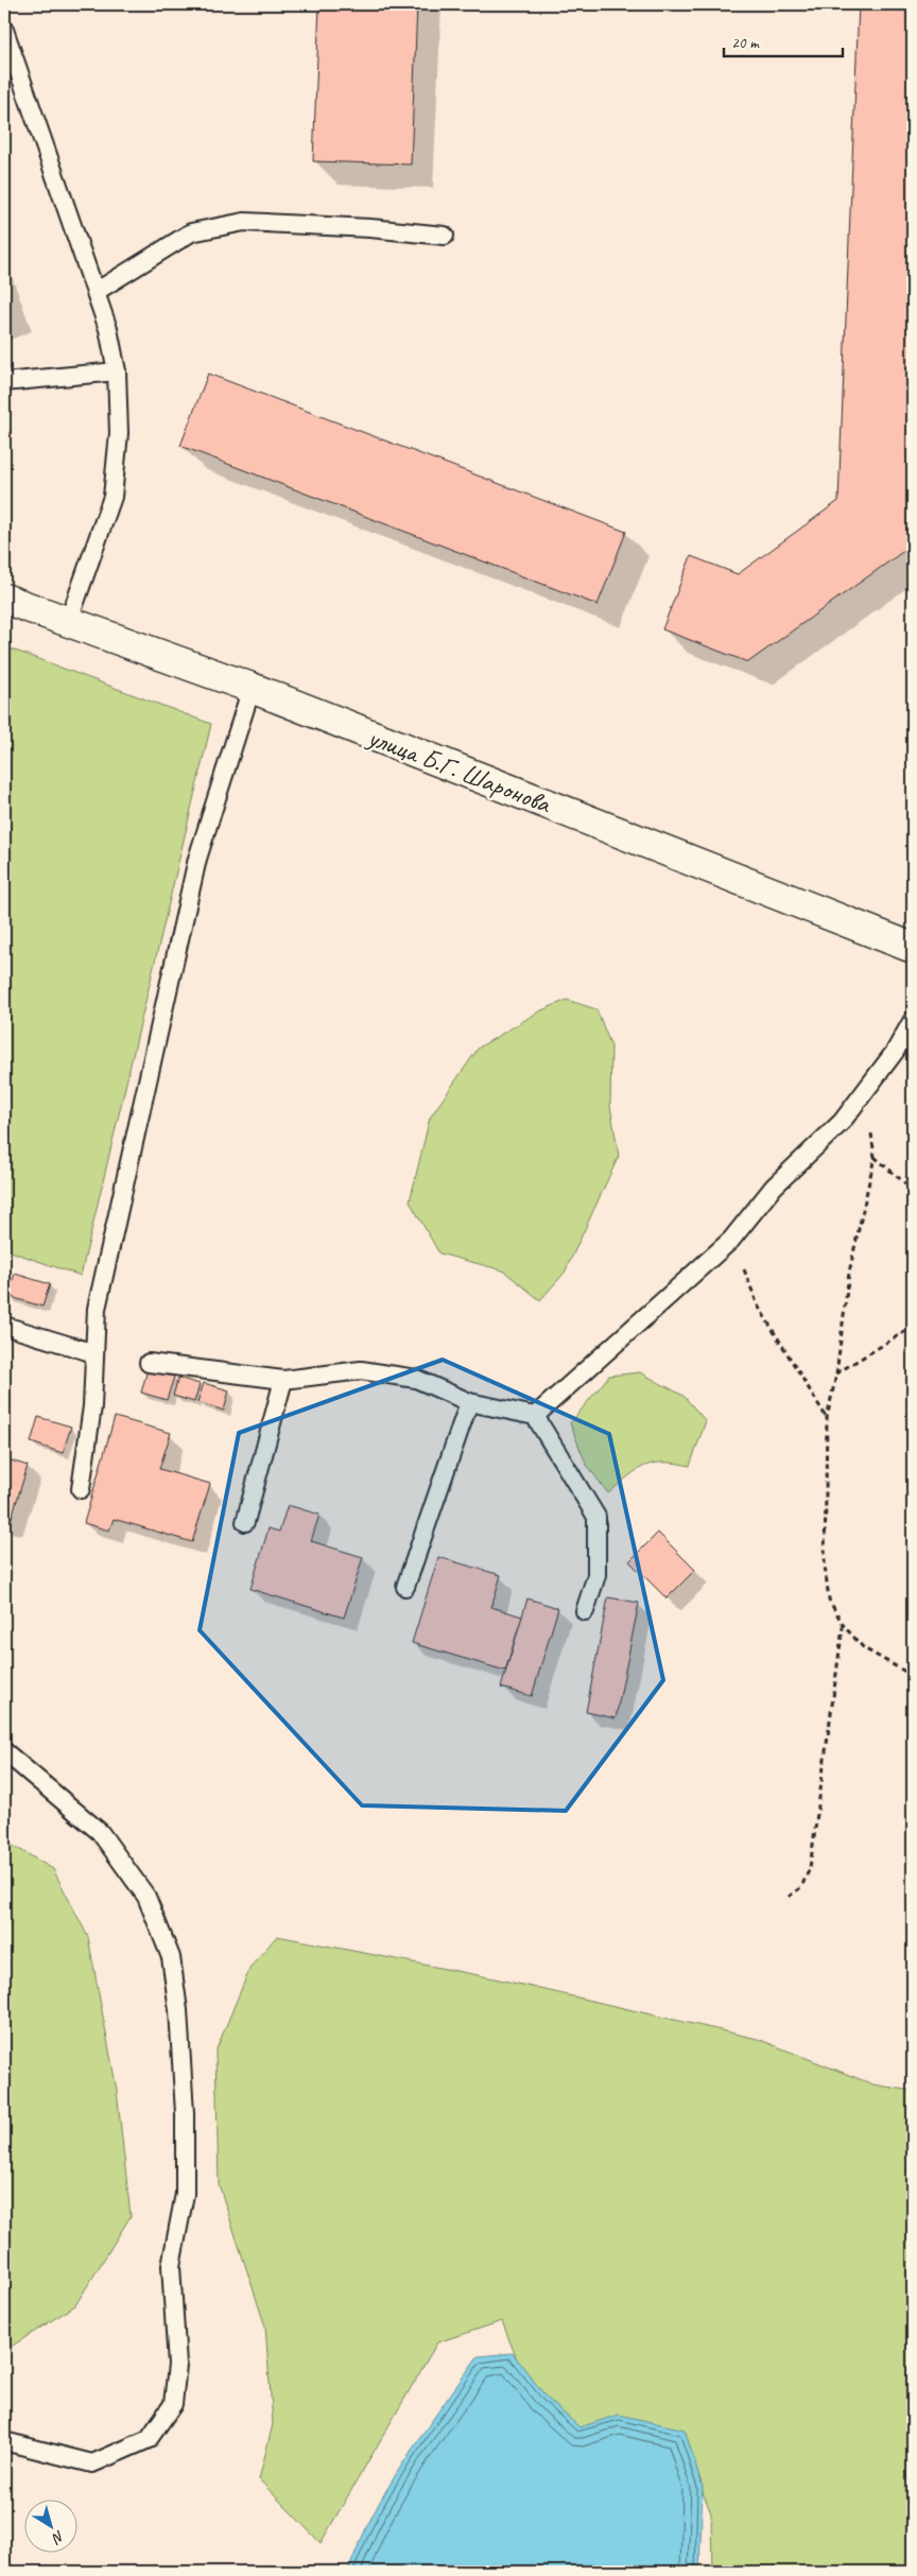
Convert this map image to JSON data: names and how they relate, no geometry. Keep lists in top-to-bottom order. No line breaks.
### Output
{"streets":{"main road":["улица Б.Г. Шаронова"]},"scale_bar":"20 m","north":"bottom right"}
